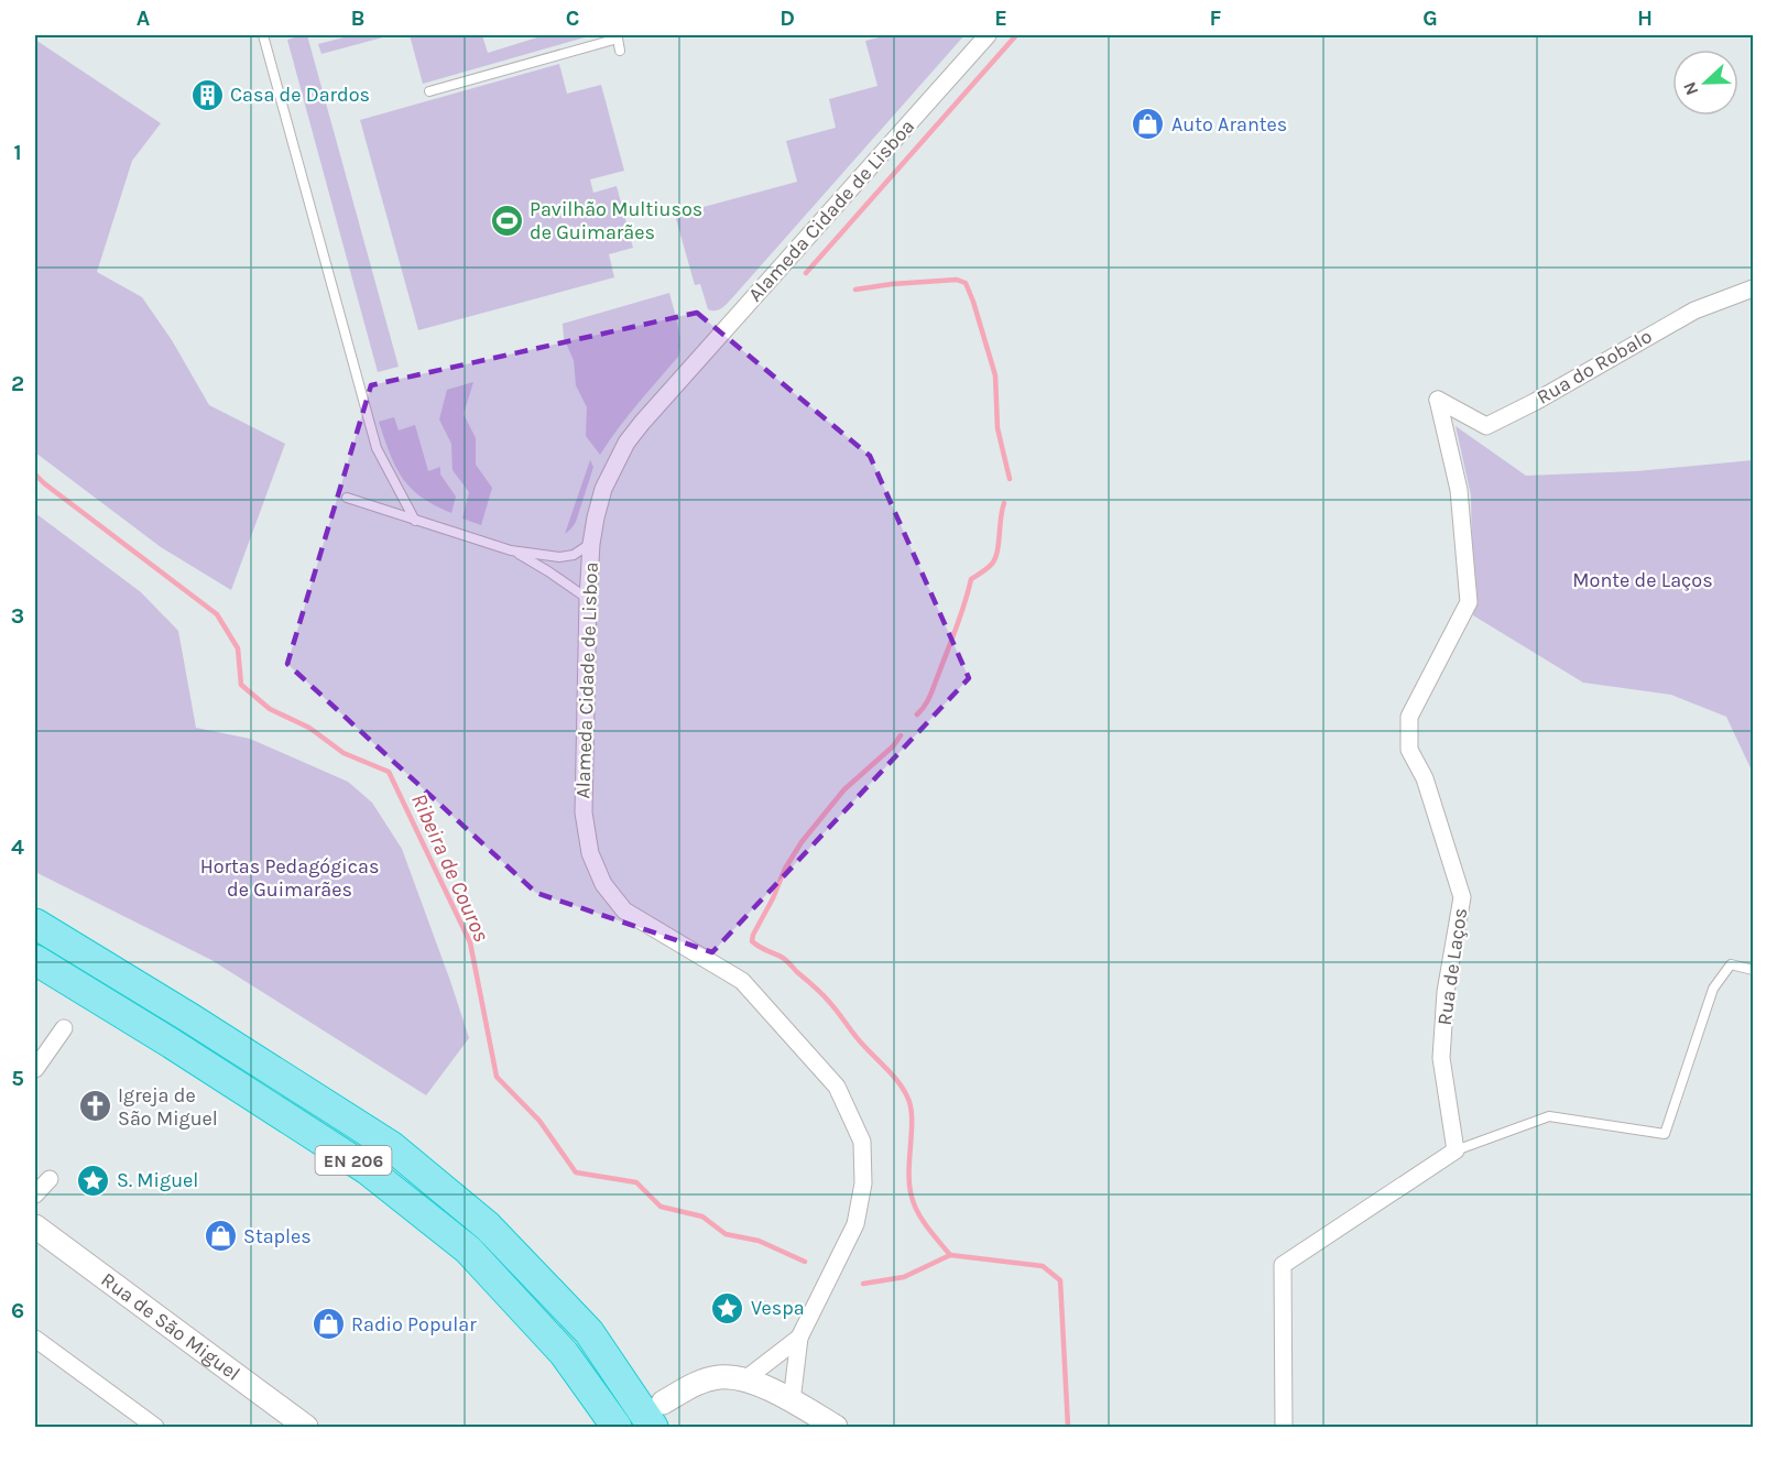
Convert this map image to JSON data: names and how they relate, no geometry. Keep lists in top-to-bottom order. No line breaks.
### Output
{"streets":{"highway":["EN 206"],"main road":["Rua de São Miguel"],"street":["Alameda Cidade de Lisboa","Rua do Robalo","Rua de Laços"]},"crossings":[["Rua do Robalo","Rua de Laços"]],"water":["Ribeira de Couros"],"parks":["Monte de Laços","Hortas Pedagógicas de Guimarães"],"places":{"building":["Casa de Dardos"],"shop":["Auto Arantes","Staples","Radio Popular"],"sports":["Pavilhão Multiusos de Guimarães"],"church":["Igreja de São Miguel"],"place":["S. Miguel","Vespa"]},"north":"left","grid":{"columns":["A","B","C","D","E","F","G","H"],"rows":["1","2","3","4","5","6"]}}
